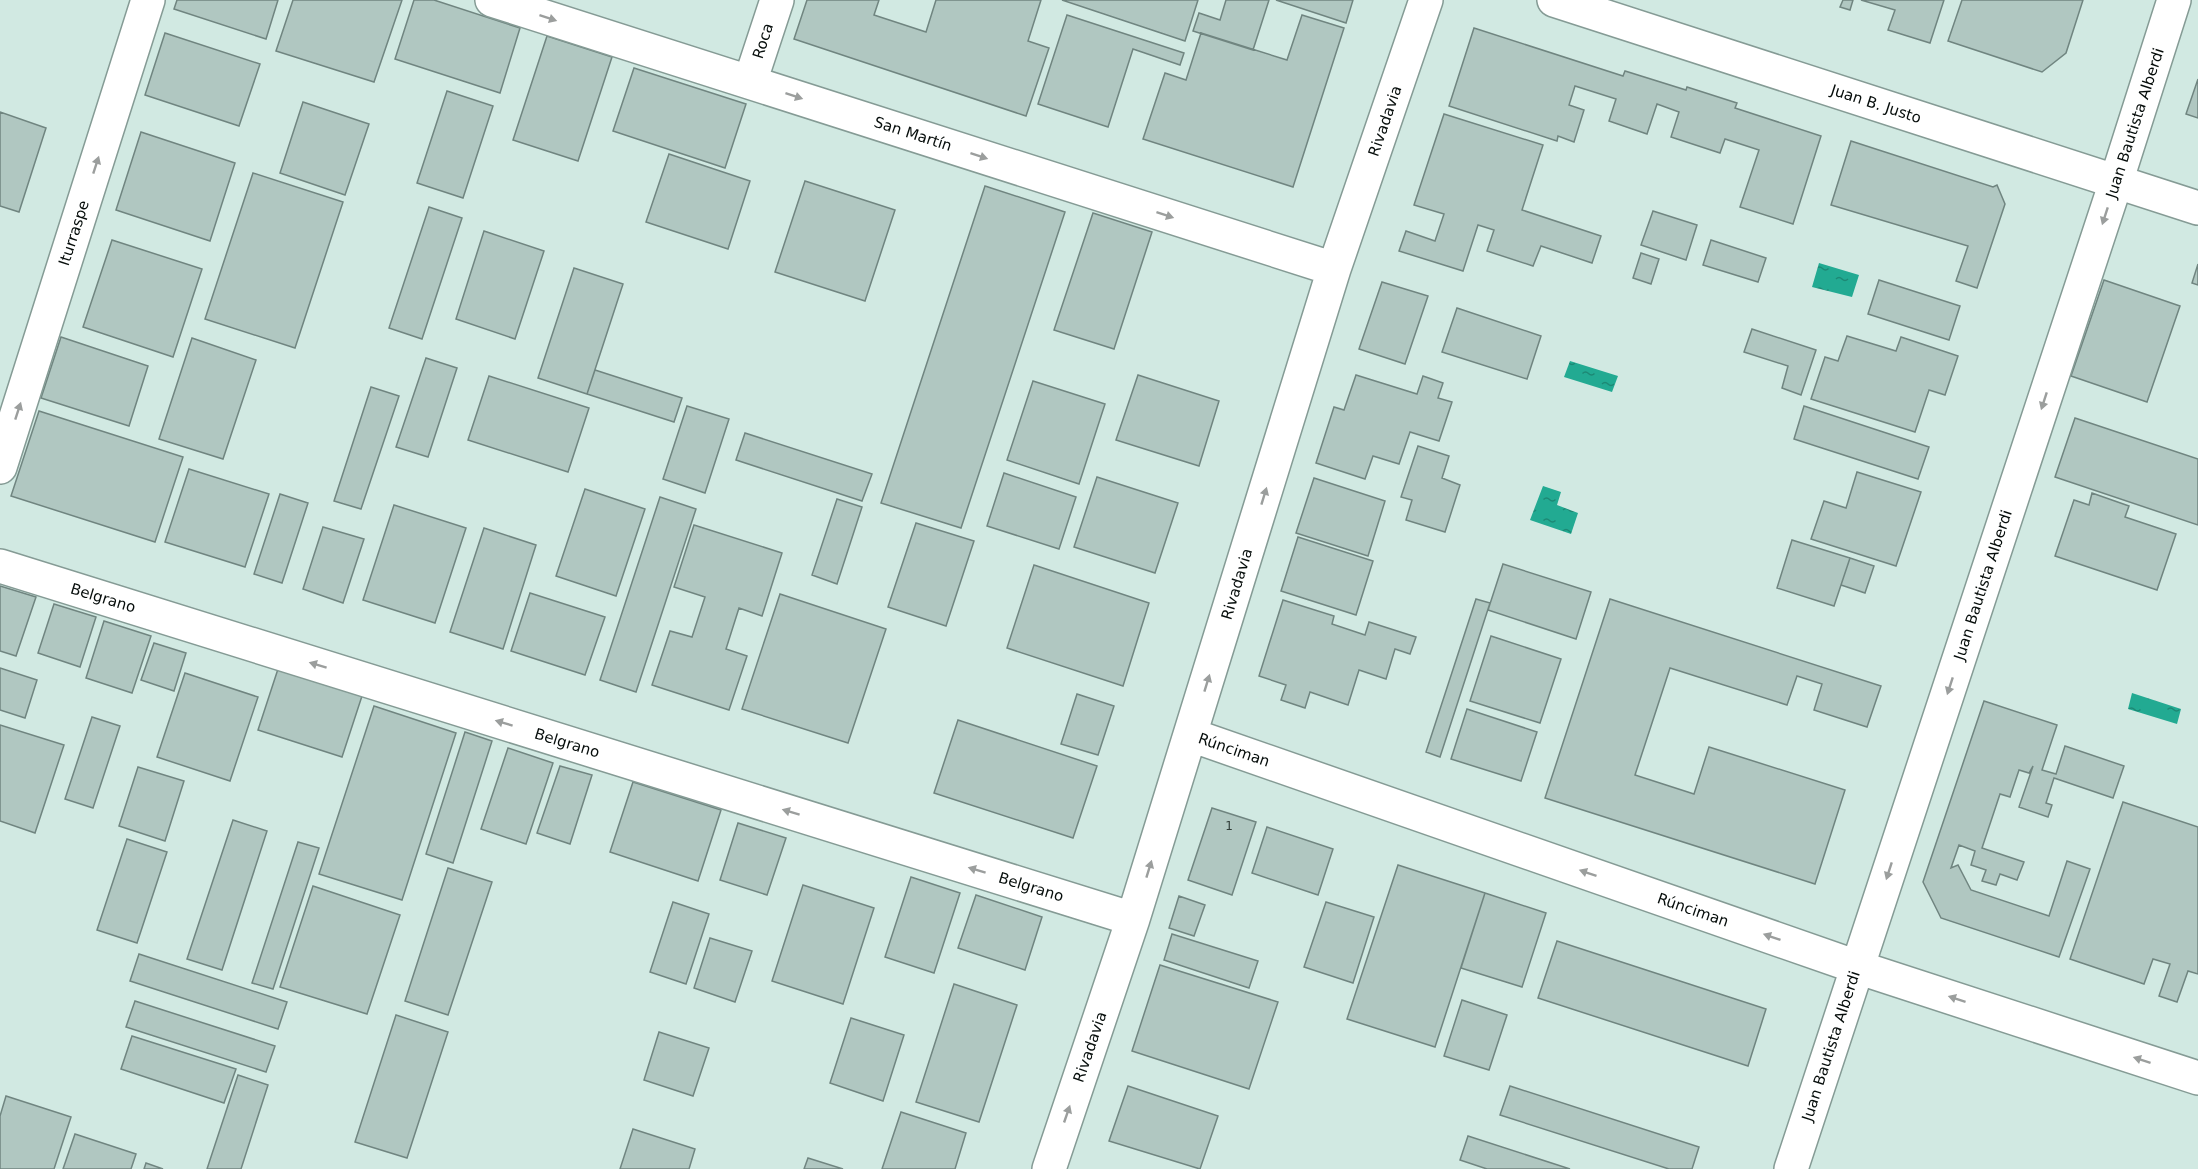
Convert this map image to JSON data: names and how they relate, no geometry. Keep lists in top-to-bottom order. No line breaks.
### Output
{"streets":{"street":["Roca","Juan B. Justo","Rivadavia","Juan Bautista Alberdi","San Martín","Iturraspe","Belgrano","Rúnciman"]},"crossings":[["Roca","San Martín"],["Juan B. Justo","Juan Bautista Alberdi"],["Rivadavia","San Martín"],["Rivadavia","Belgrano"],["Rivadavia","Rúnciman"],["Juan Bautista Alberdi","Rúnciman"]],"one_way":["Rivadavia","Juan Bautista Alberdi","San Martín","Iturraspe","Belgrano","Rúnciman"],"house_numbers":["1"]}
